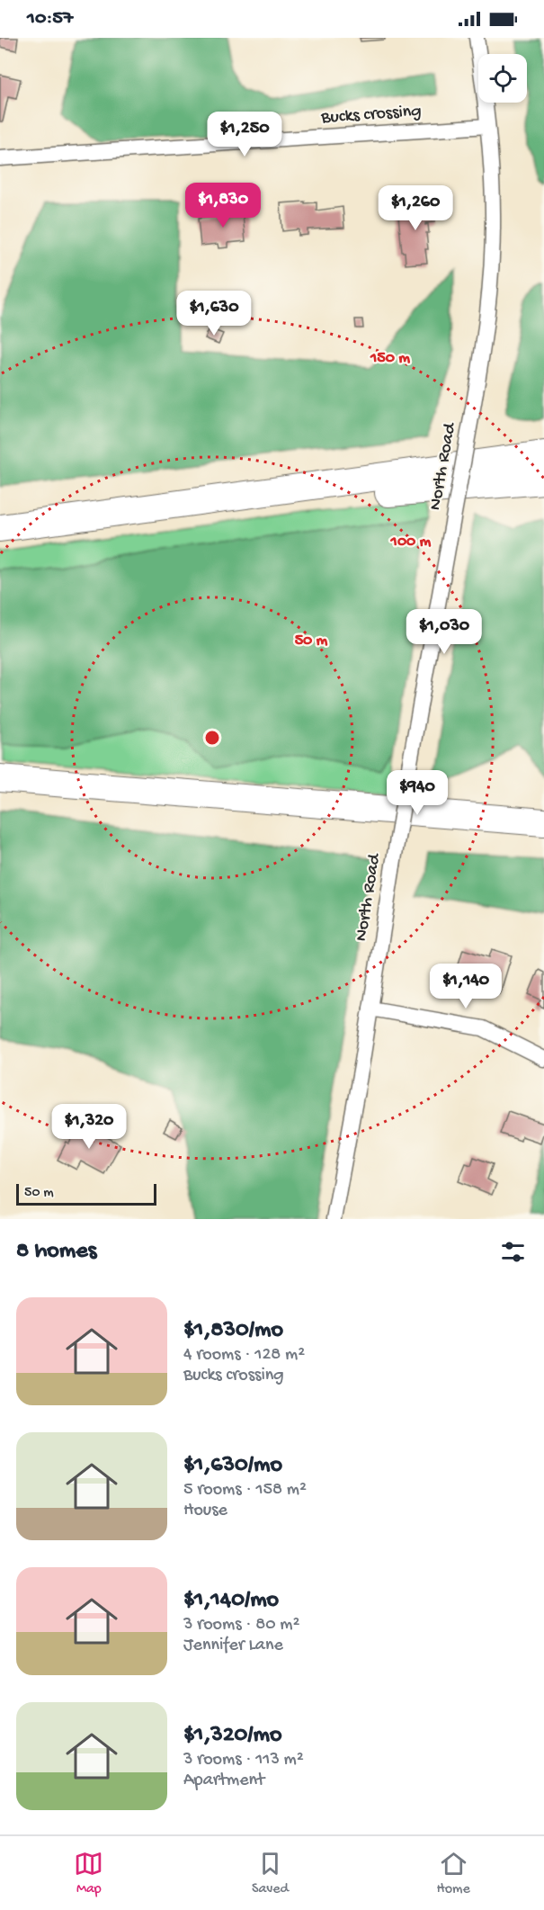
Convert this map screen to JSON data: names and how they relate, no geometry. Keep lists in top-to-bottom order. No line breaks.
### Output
{"streets":{"street":["Bucks crossing","North Road"]},"crossings":[["Bucks crossing","North Road"]],"scale_bar":"50 m","page":{"status":"10:57","price":["$1,250","$1,830","$1,260","$1,630","$1,030","$940","$1,140","$1,320"],"scale":"50 m","heading":"8 homes","list":[{"name":"$1,830/mo","note":"4 rooms · 128 m² · Bucks crossing"},{"name":"$1,630/mo","note":"5 rooms · 158 m² · House"},{"name":"$1,140/mo","note":"3 rooms · 80 m² · Jennifer Lane"},{"name":"$1,320/mo","note":"3 rooms · 113 m² · Apartment"}],"tabs":["Map","Saved","Home"]},"rings":["150 m","100 m","50 m"]}
